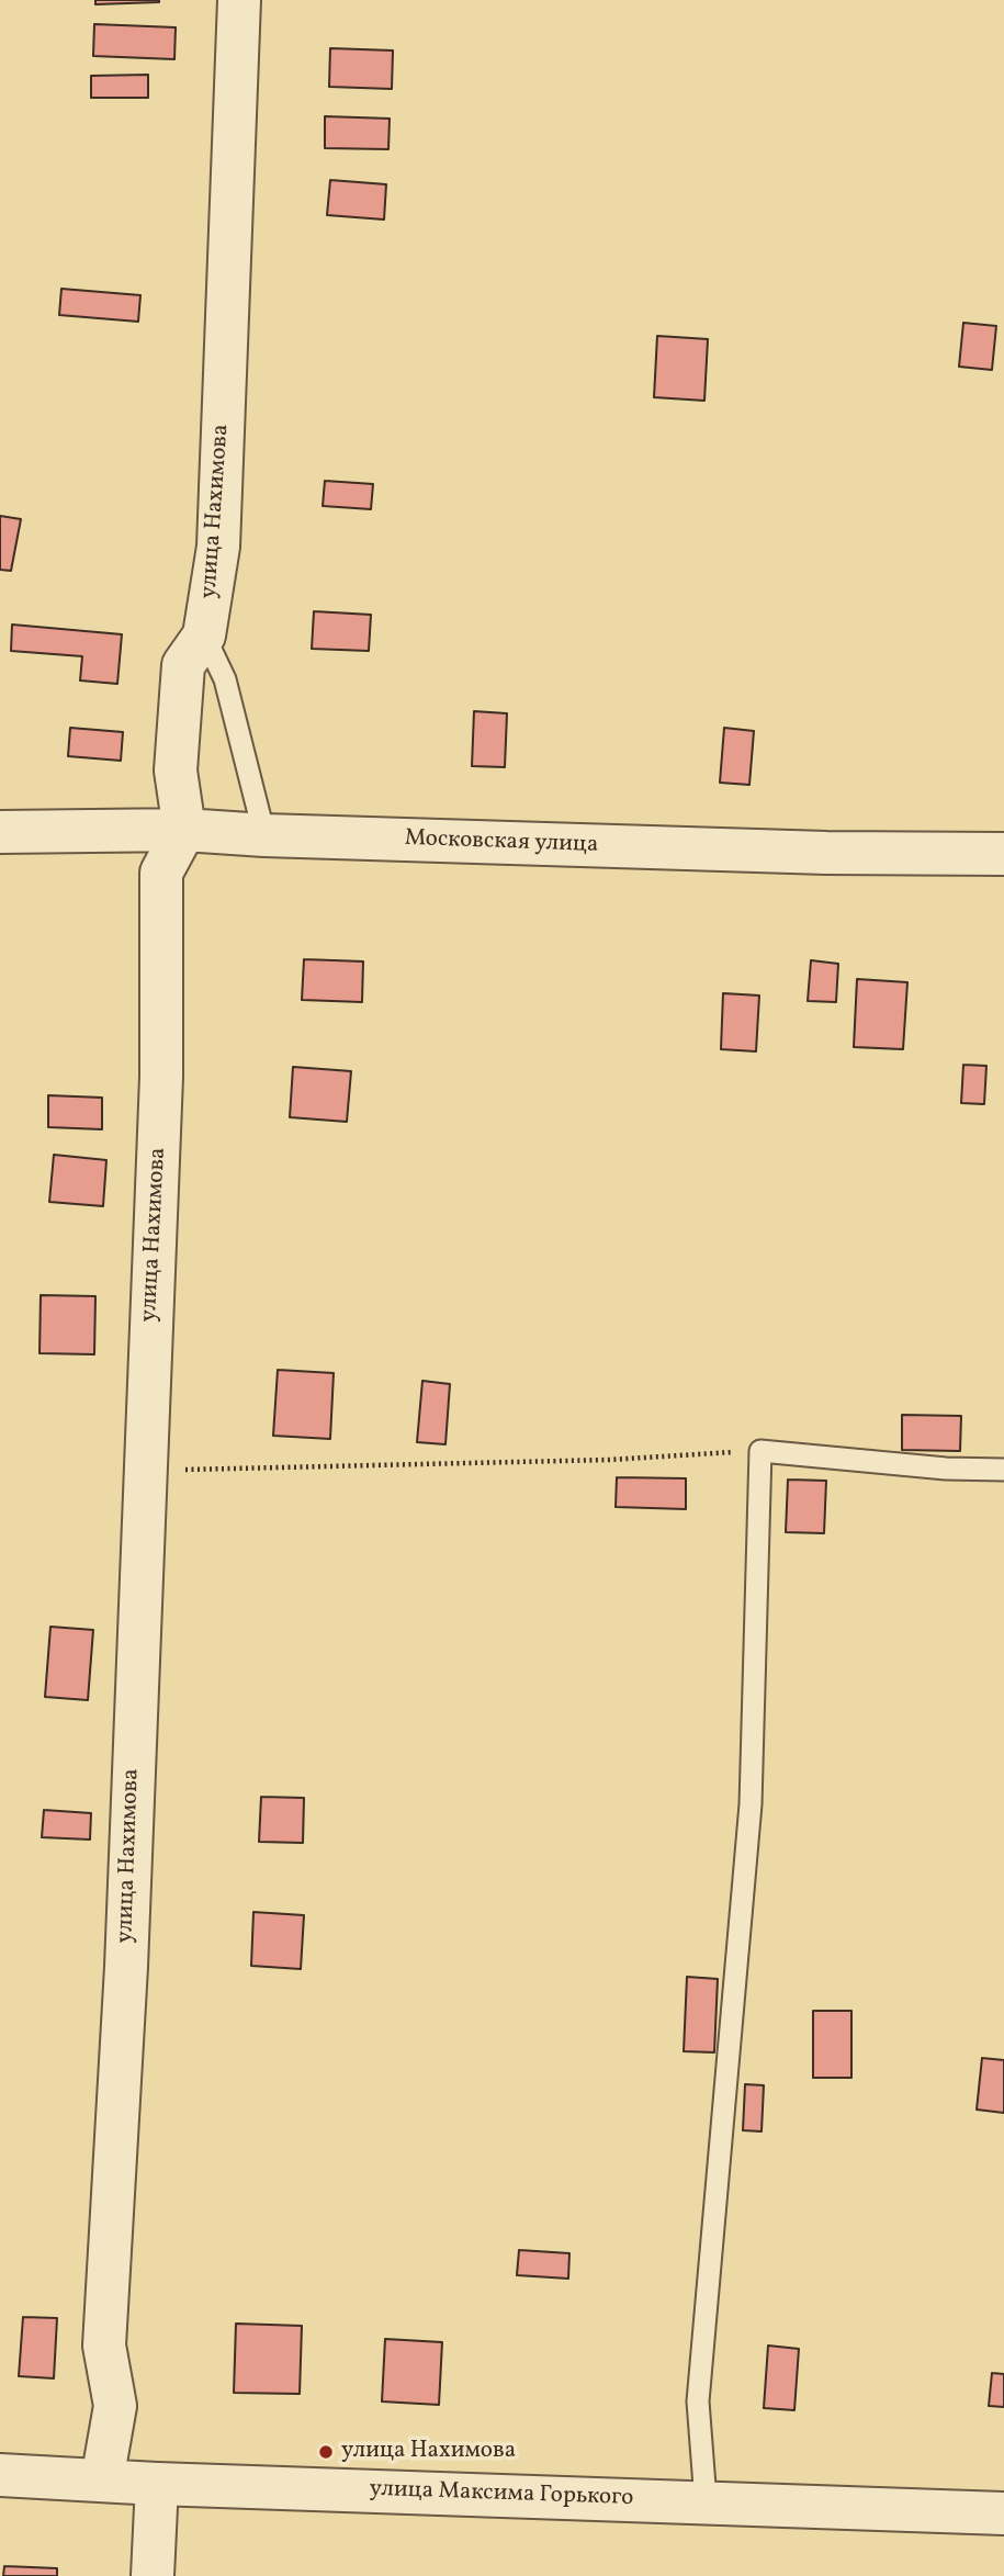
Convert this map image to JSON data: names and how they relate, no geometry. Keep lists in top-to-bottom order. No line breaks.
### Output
{"streets":{"street":["улица Нахимова","Московская улица","улица Максима Горького"]},"crossings":[["улица Нахимова","Московская улица"],["улица Нахимова","улица Максима Горького"]],"places":["улица Нахимова"]}
